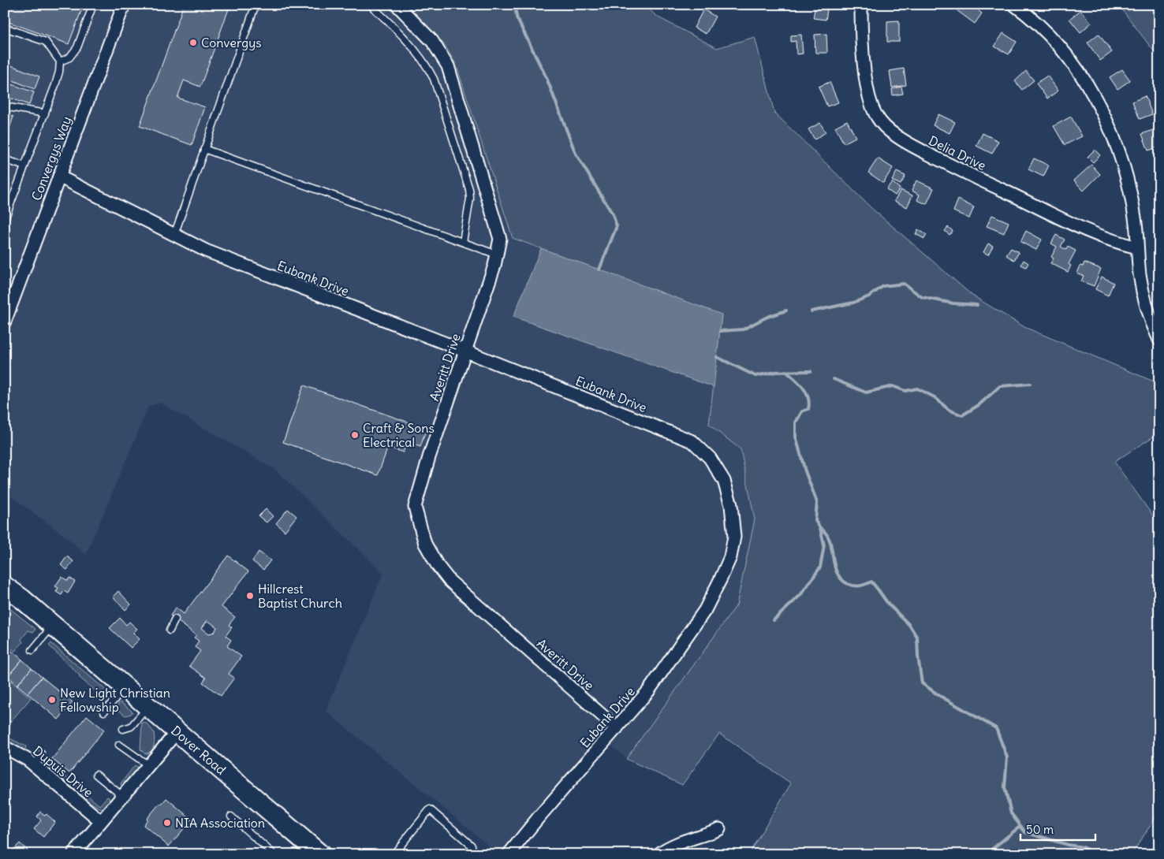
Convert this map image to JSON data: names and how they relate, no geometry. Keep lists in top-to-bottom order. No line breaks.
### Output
{"streets":{"main road":["Dover Road"],"street":["Delia Drive","Convergys Way","Eubank Drive","Averitt Drive","Dupuis Drive"]},"crossings":[["Convergys Way","Eubank Drive"],["Eubank Drive","Averitt Drive"]],"places":["Convergys","Craft & Sons Electrical","Hillcrest Baptist Church","New Light Christian Fellowship","NIA Association"],"scale_bar":"50 m"}
